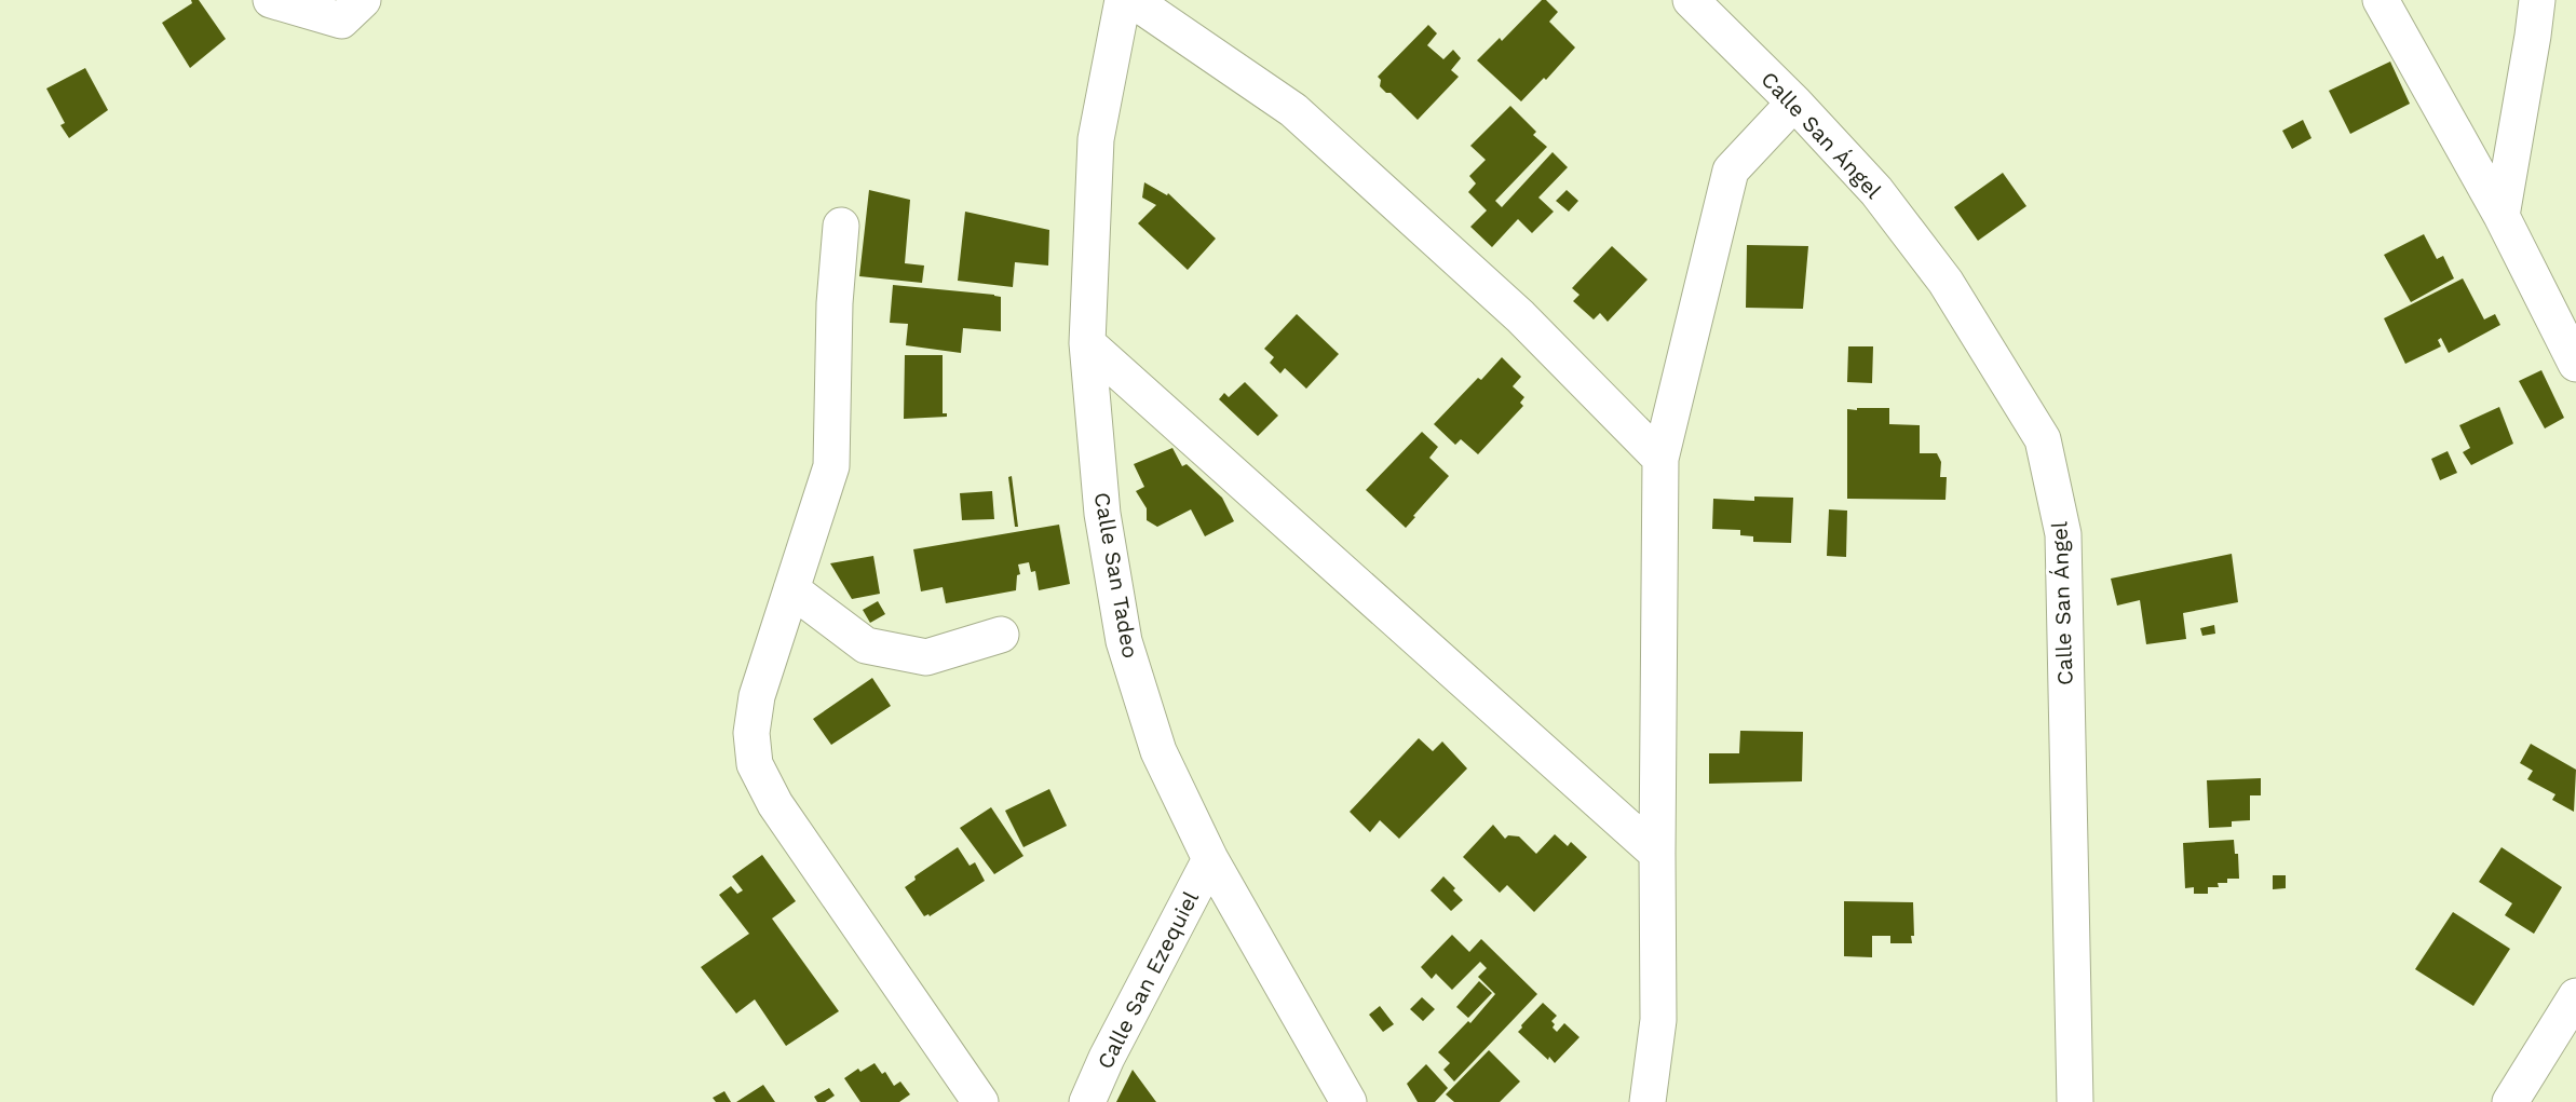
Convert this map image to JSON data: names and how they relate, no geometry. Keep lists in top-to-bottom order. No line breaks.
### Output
{"streets":{"street":["Calle San Ángel","Calle San Tadeo","Calle San Ezequiel"]},"crossings":[["Calle San Tadeo","Calle San Ezequiel"]]}
